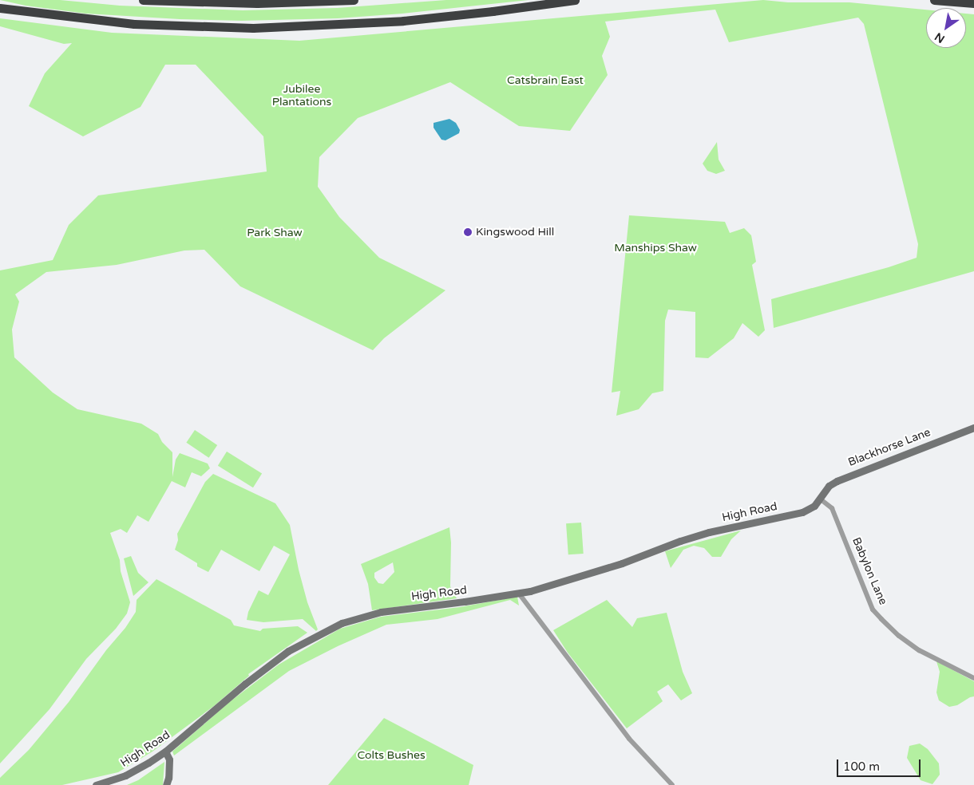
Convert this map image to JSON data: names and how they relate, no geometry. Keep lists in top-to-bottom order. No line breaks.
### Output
{"streets":{"street":["Blackhorse Lane","High Road","Babylon Lane"]},"crossings":[["Blackhorse Lane","High Road"],["Blackhorse Lane","Babylon Lane"],["High Road","Babylon Lane"]],"parks":["Catsbrain East","Jubilee Plantations","Park Shaw","Manships Shaw","Colts Bushes"],"places":["Kingswood Hill"],"scale_bar":"100 m","north":"bottom left"}
